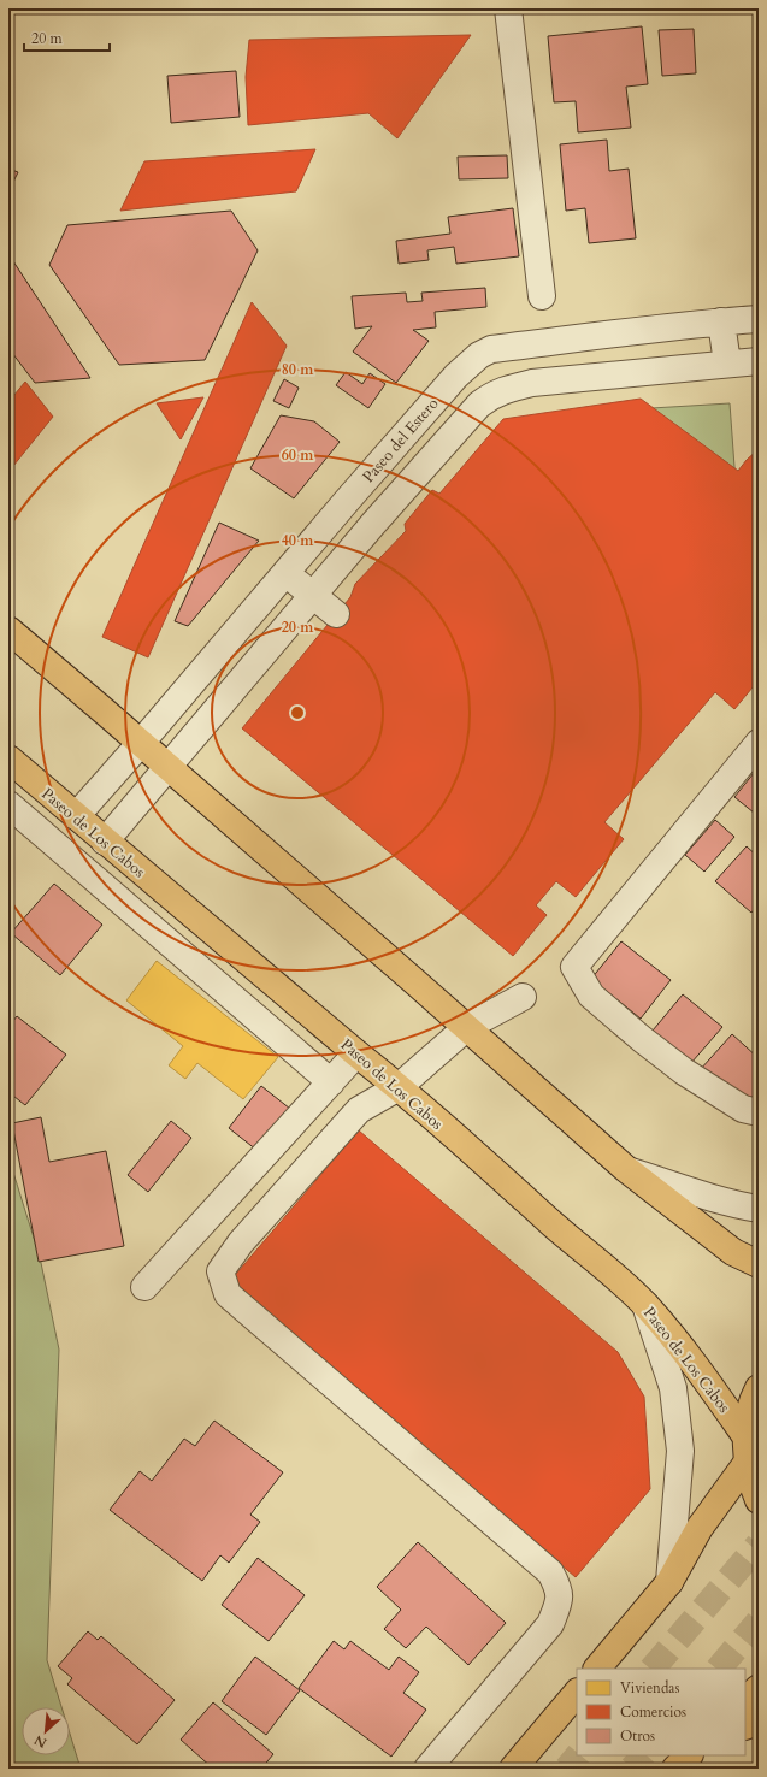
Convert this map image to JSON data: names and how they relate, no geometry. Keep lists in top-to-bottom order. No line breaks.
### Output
{"streets":{"main road":["Paseo de Los Cabos"],"street":["Paseo del Estero"]},"crossings":[["Paseo del Estero","Paseo de Los Cabos"]],"legend":["Viviendas","Comercios","Otros"],"scale_bar":"20 m","north":"bottom left","rings":["80 m","60 m","40 m","20 m"]}
